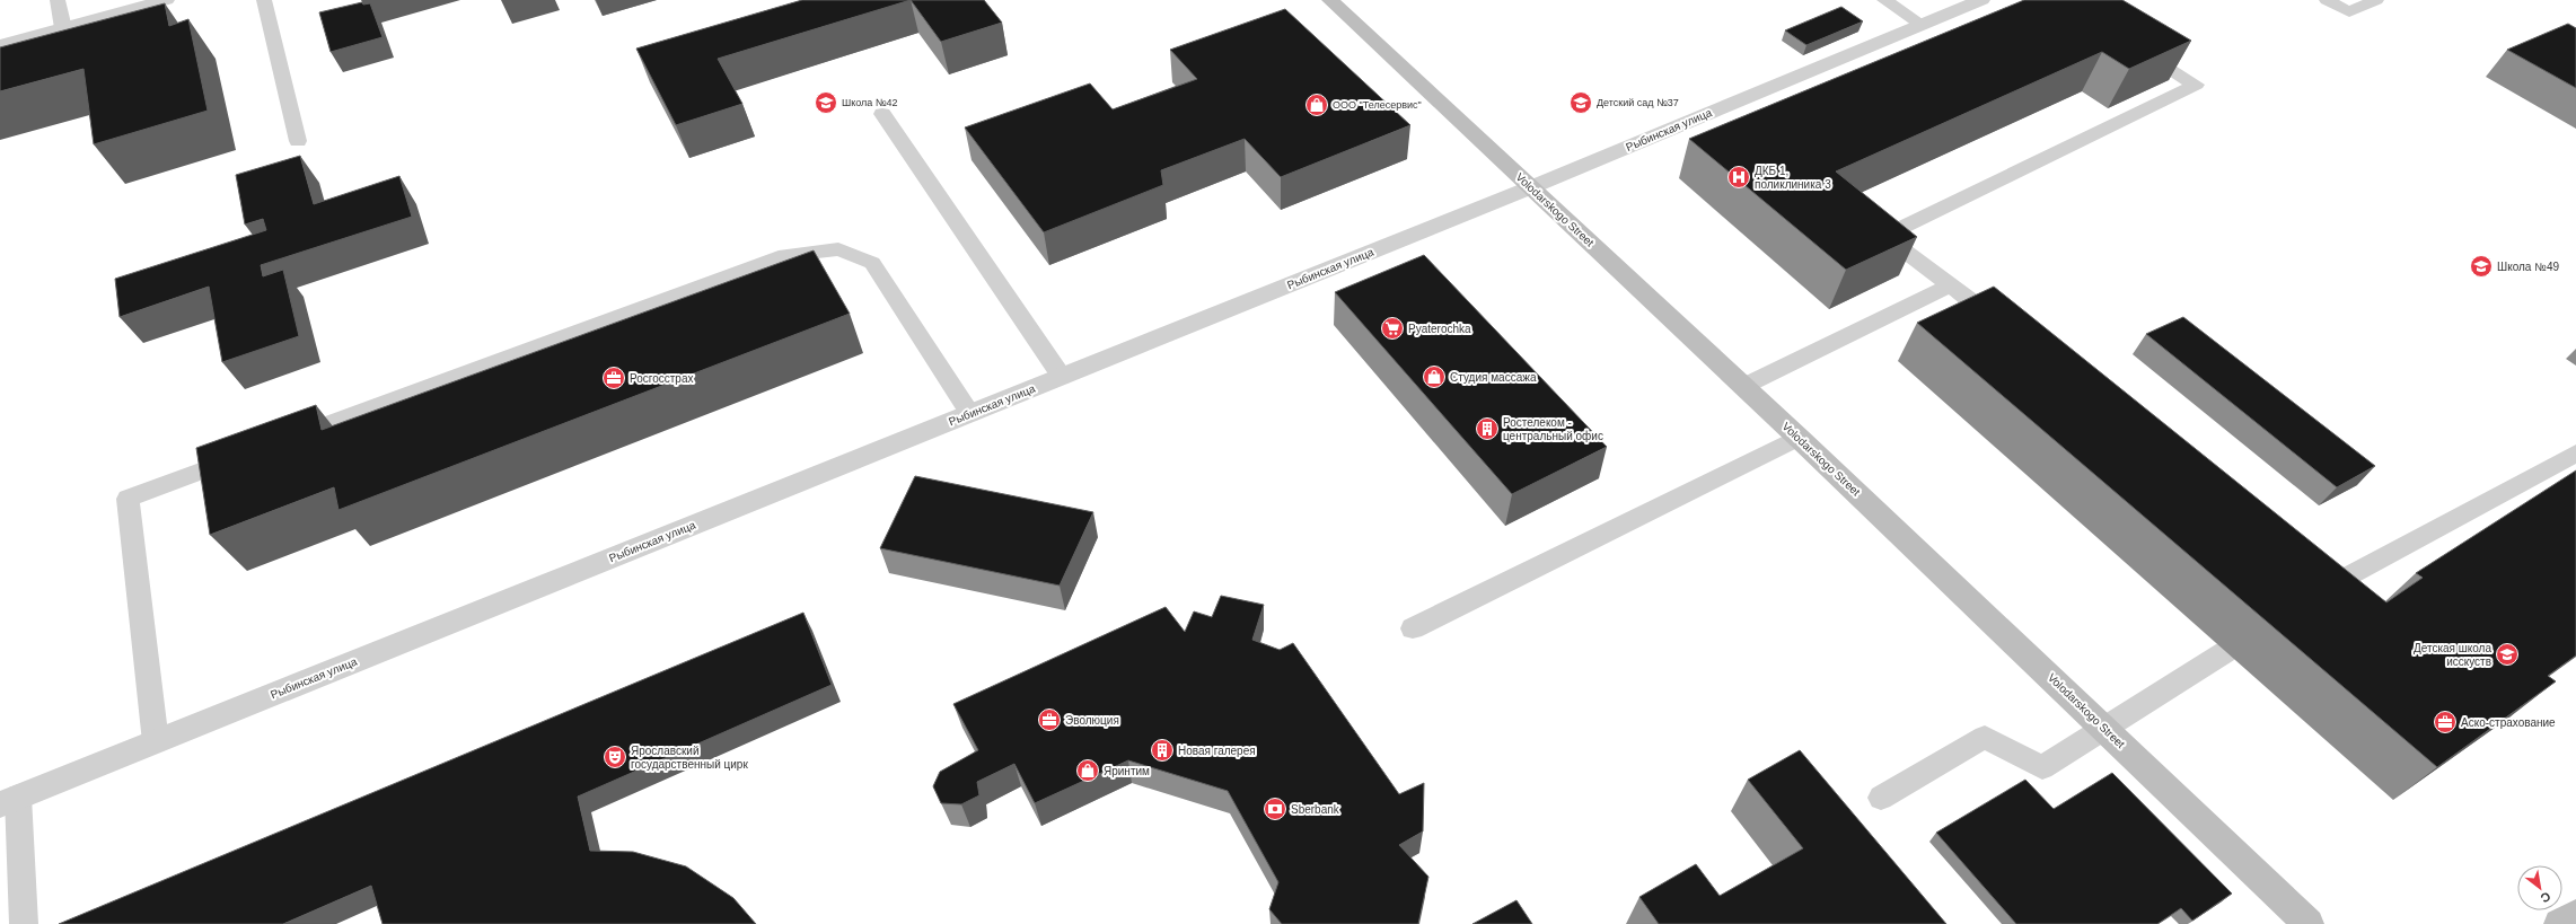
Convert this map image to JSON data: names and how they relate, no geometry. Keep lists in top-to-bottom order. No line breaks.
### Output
{"streets":{"street":["Рыбинская улица","Volodarskogo Street"]},"crossings":[["Рыбинская улица","Volodarskogo Street"]],"places":{"school or university":["Школа №42","Детский сад №37","Школа №49","Детская школа исскуств"],"shop":["ООО \"Телесервис\"","Студия массажа","Яринтим"],"hospital":["ДКБ 1, поликлиника 3"],"supermarket":["Pyaterochka"],"office":["Росгосстрах","Эволюция","Аско-страхование"],"building":["Ростелеком - центральный офис","Новая галерея"],"theatre":["Ярославский государственный цирк"],"bank":["Sberbank"]},"north":"bottom right"}
